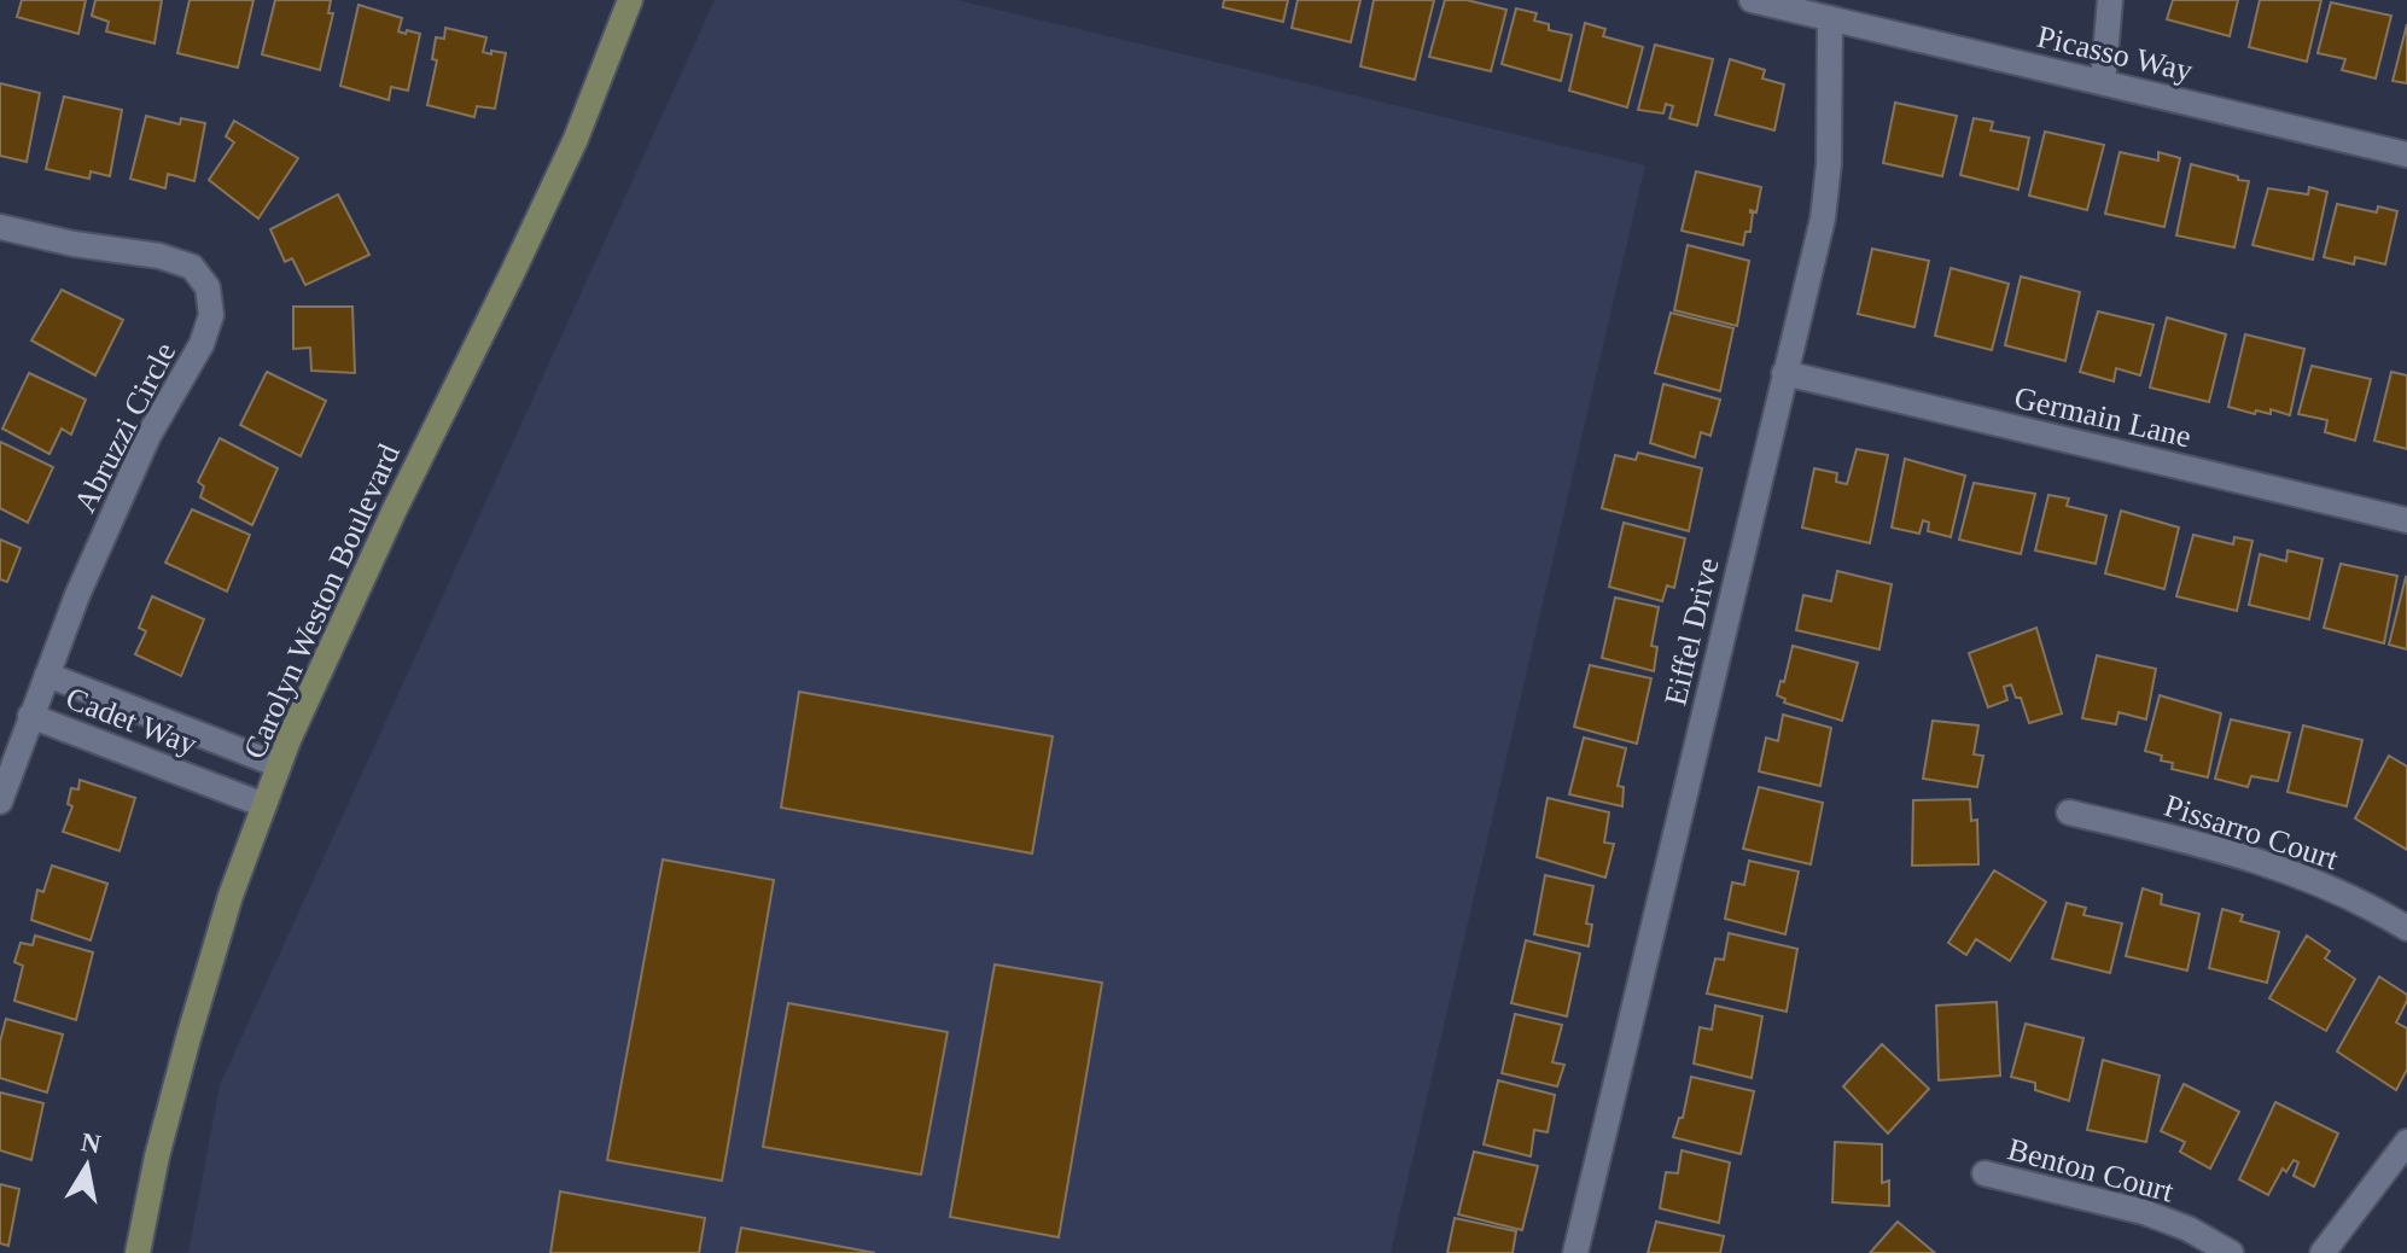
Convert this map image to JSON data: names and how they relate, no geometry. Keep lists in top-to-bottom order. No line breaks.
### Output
{"streets":{"street":["Picasso Way","Germain Lane","Abruzzi Circle","Carolyn Weston Boulevard","Eiffel Drive","Cadet Way","Pissarro Court","Benton Court"]},"crossings":[["Picasso Way","Eiffel Drive"],["Germain Lane","Eiffel Drive"],["Abruzzi Circle","Cadet Way"],["Carolyn Weston Boulevard","Cadet Way"]],"north":"top"}
